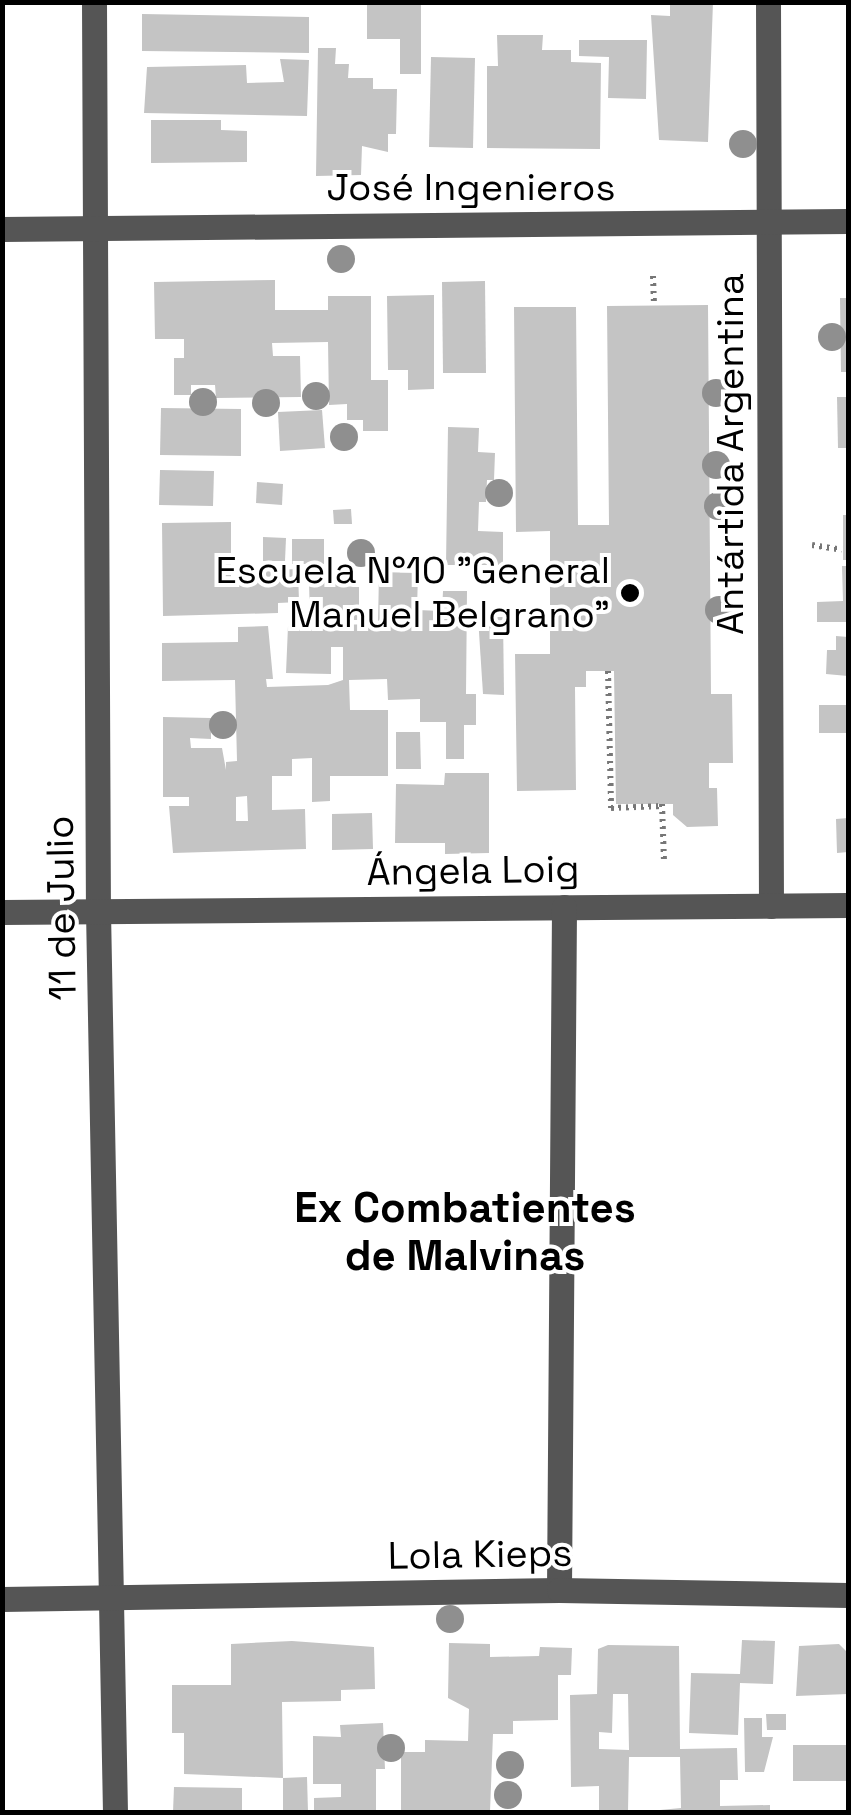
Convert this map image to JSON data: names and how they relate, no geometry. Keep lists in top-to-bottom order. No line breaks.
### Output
{"streets":{"street":["José Ingenieros","Antártida Argentina","Ángela Loig","11 de Julio","Lola Kieps"]},"crossings":[["José Ingenieros","Antártida Argentina"],["José Ingenieros","11 de Julio"],["Antártida Argentina","Ángela Loig"],["Ángela Loig","11 de Julio"],["11 de Julio","Lola Kieps"]],"districts":["Ex Combatientes de Malvinas"],"places":["Escuela N°10 \"General Manuel Belgrano\""]}
